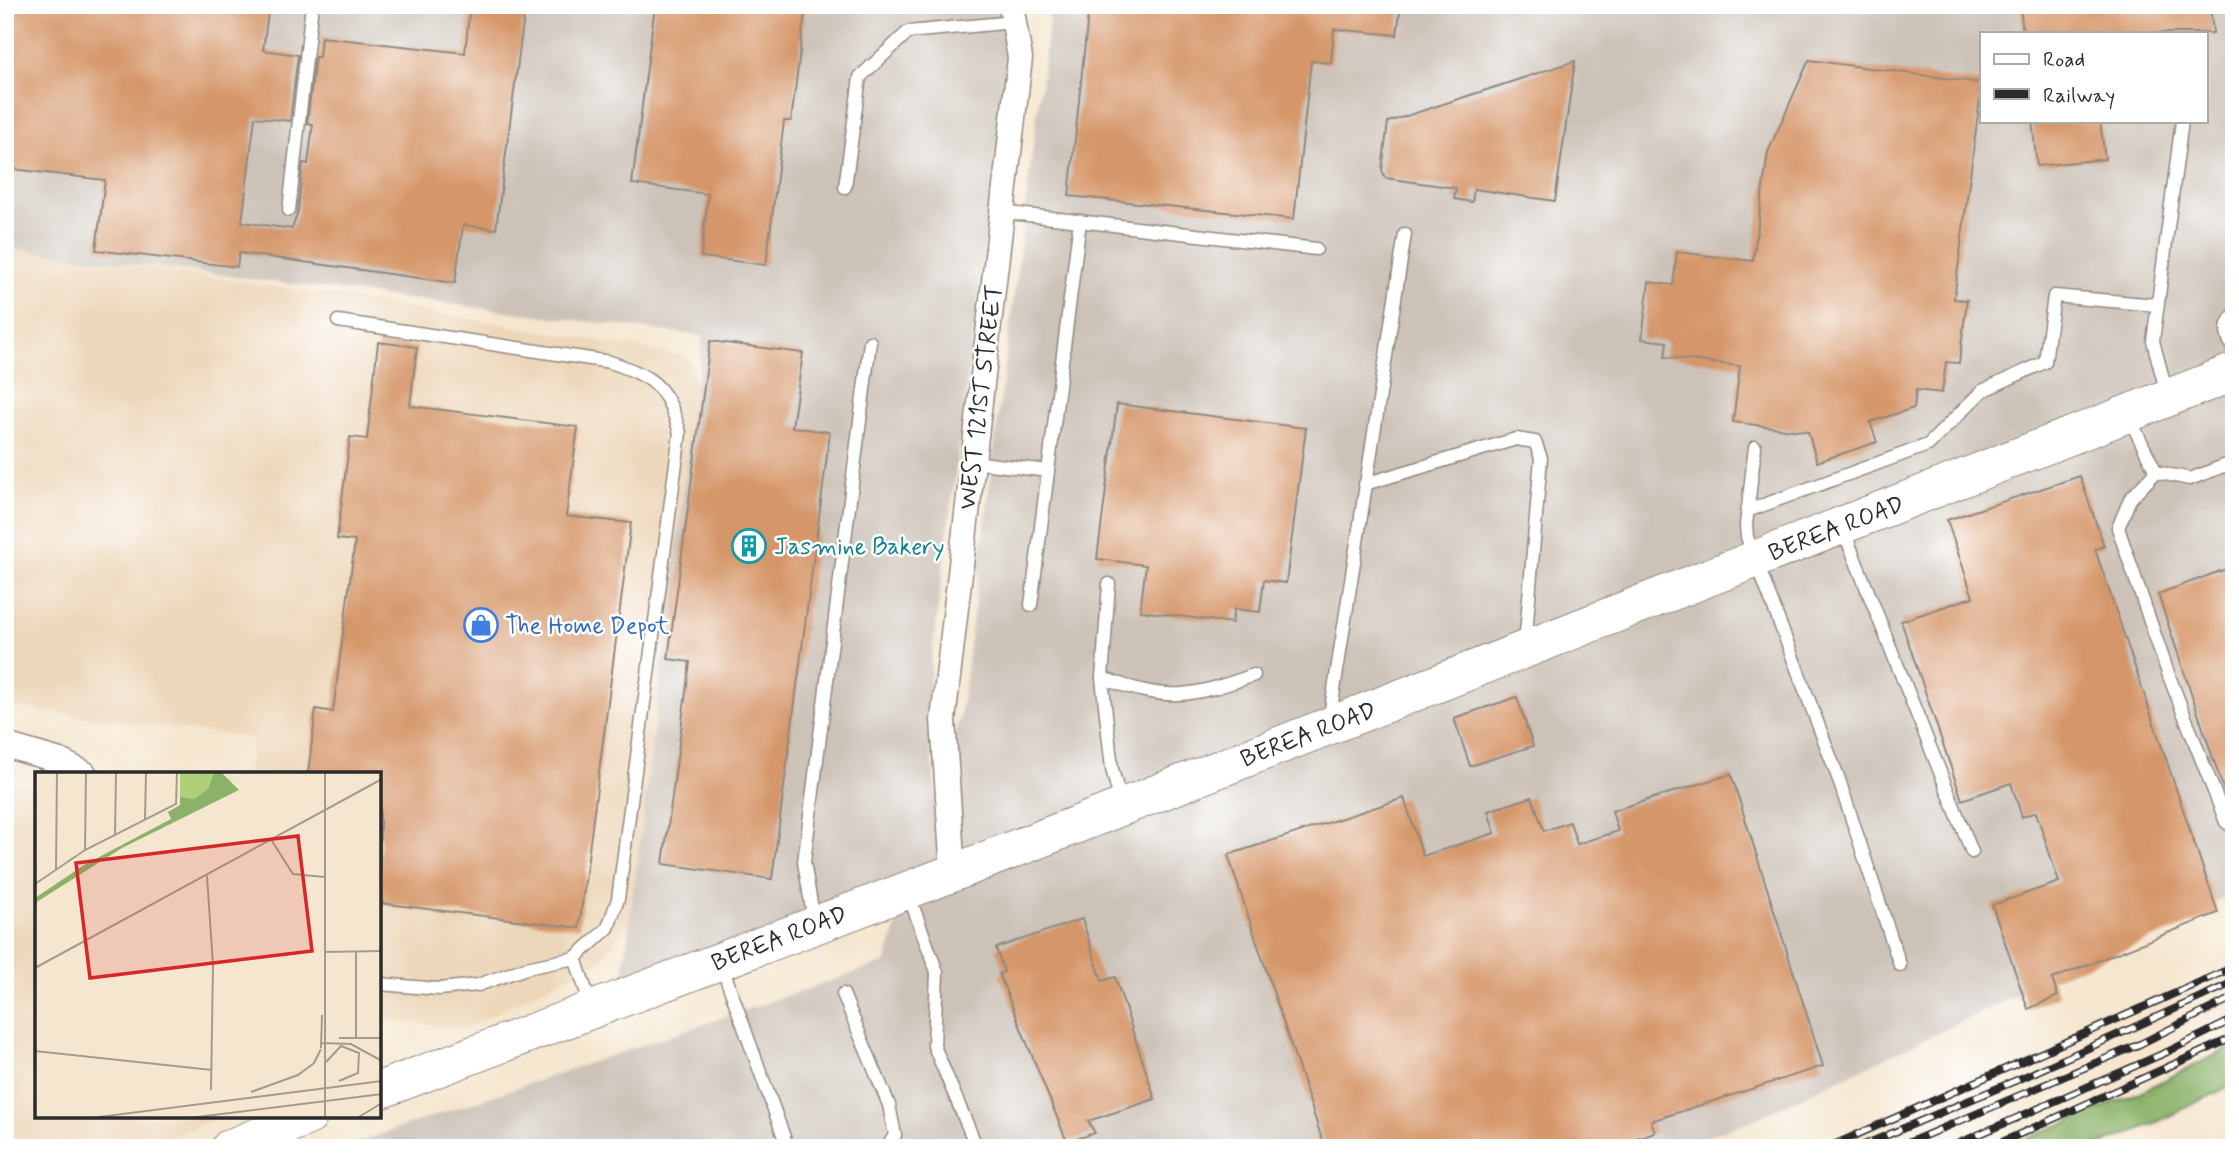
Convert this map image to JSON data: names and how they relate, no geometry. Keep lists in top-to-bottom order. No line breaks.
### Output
{"streets":{"main road":["BEREA ROAD"],"street":["WEST 121ST STREET"]},"crossings":[["WEST 121ST STREET","BEREA ROAD"]],"places":{"building":["Jasmine Bakery"],"shop":["The Home Depot"]},"legend":["Road","Railway"]}
